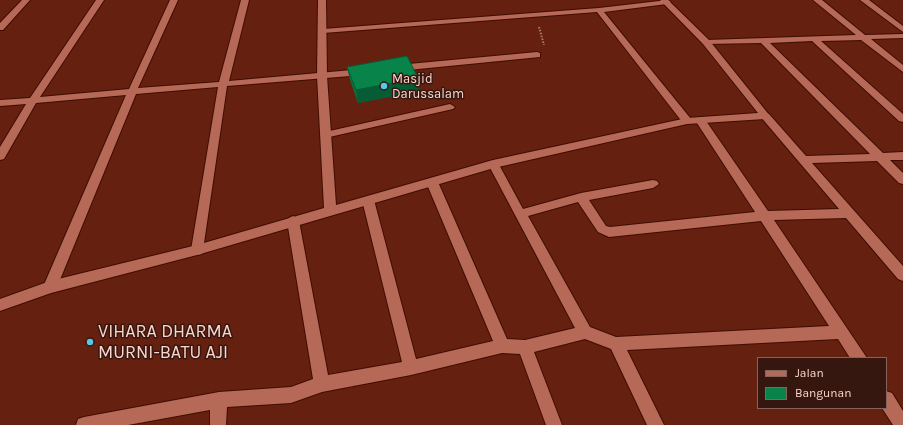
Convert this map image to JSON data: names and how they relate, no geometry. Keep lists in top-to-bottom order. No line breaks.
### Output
{"places":["Masjid Darussalam","VIHARA DHARMA MURNI-BATU AJI"],"legend":["Jalan","Bangunan"]}
